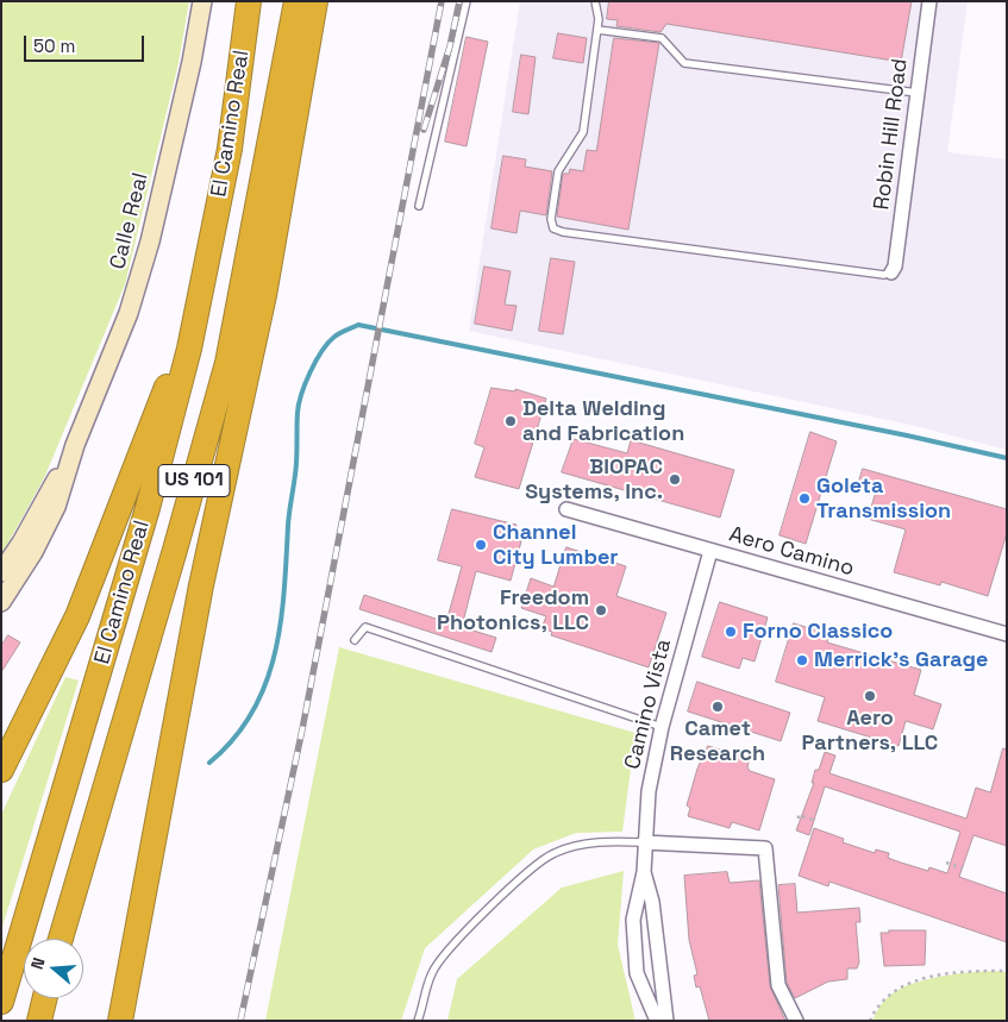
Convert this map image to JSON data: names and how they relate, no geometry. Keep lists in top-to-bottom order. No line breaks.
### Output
{"streets":{"highway":["El Camino Real","US 101"],"main road":["Calle Real"],"street":["Robin Hill Road","Aero Camino","Camino Vista"]},"crossings":[["Aero Camino","Camino Vista"]],"places":["Delta Welding and Fabrication","BIOPAC Systems, Inc.","Goleta Transmission","Channel City Lumber","Freedom Photonics, LLC","Forno Classico","Merrick's Garage","Aero Partners, LLC","Camet Research"],"scale_bar":"50 m","north":"left"}
